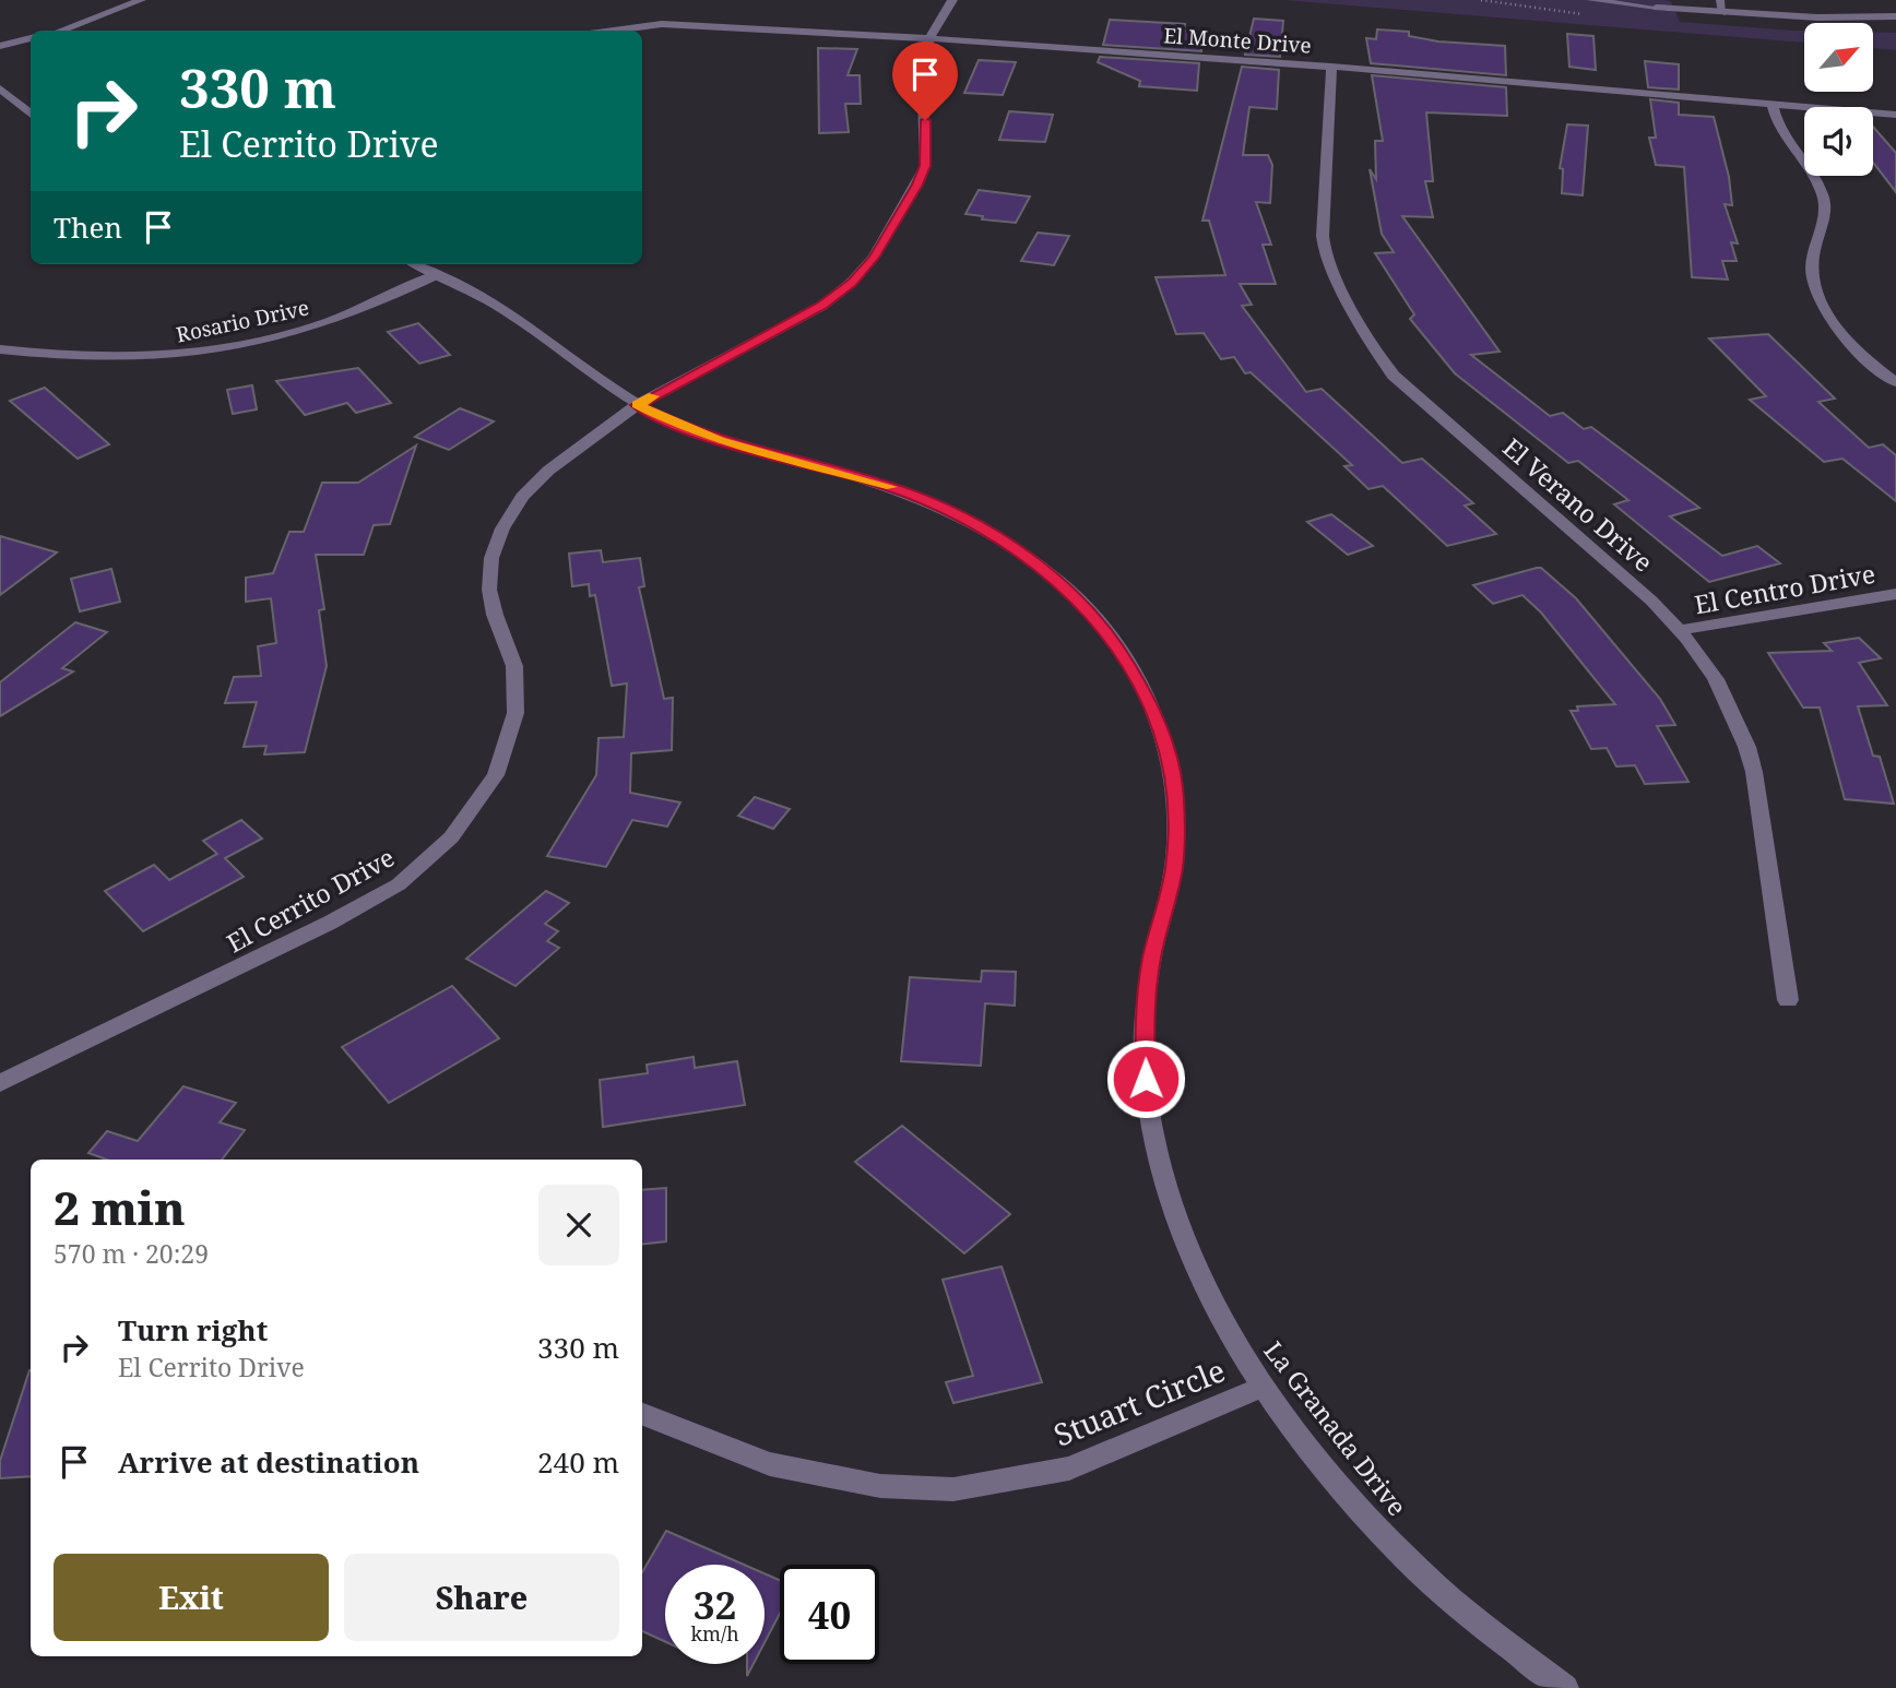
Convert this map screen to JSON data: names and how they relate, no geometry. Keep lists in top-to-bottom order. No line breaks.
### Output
{"streets":{"street":["El Monte Drive","Rosario Drive","El Verano Drive","El Centro Drive","El Cerrito Drive","Stuart Circle","La Granada Drive"]},"crossings":[["El Monte Drive","El Verano Drive"],["El Monte Drive","El Cerrito Drive"],["Rosario Drive","La Granada Drive"],["El Verano Drive","El Centro Drive"],["El Cerrito Drive","La Granada Drive"],["Stuart Circle","La Granada Drive"]],"north":"top right","page":{"turn":["330 m","El Cerrito Drive"],"then":"Then","heading":["2 min","570 m · 20:29"],"list":[{"name":"Turn right","note":"El Cerrito Drive","value":"330 m"},{"name":"Arrive at destination","value":"240 m"}],"buttons":["Exit","Share"],"speed":"32 km/h","limit":"40"}}
